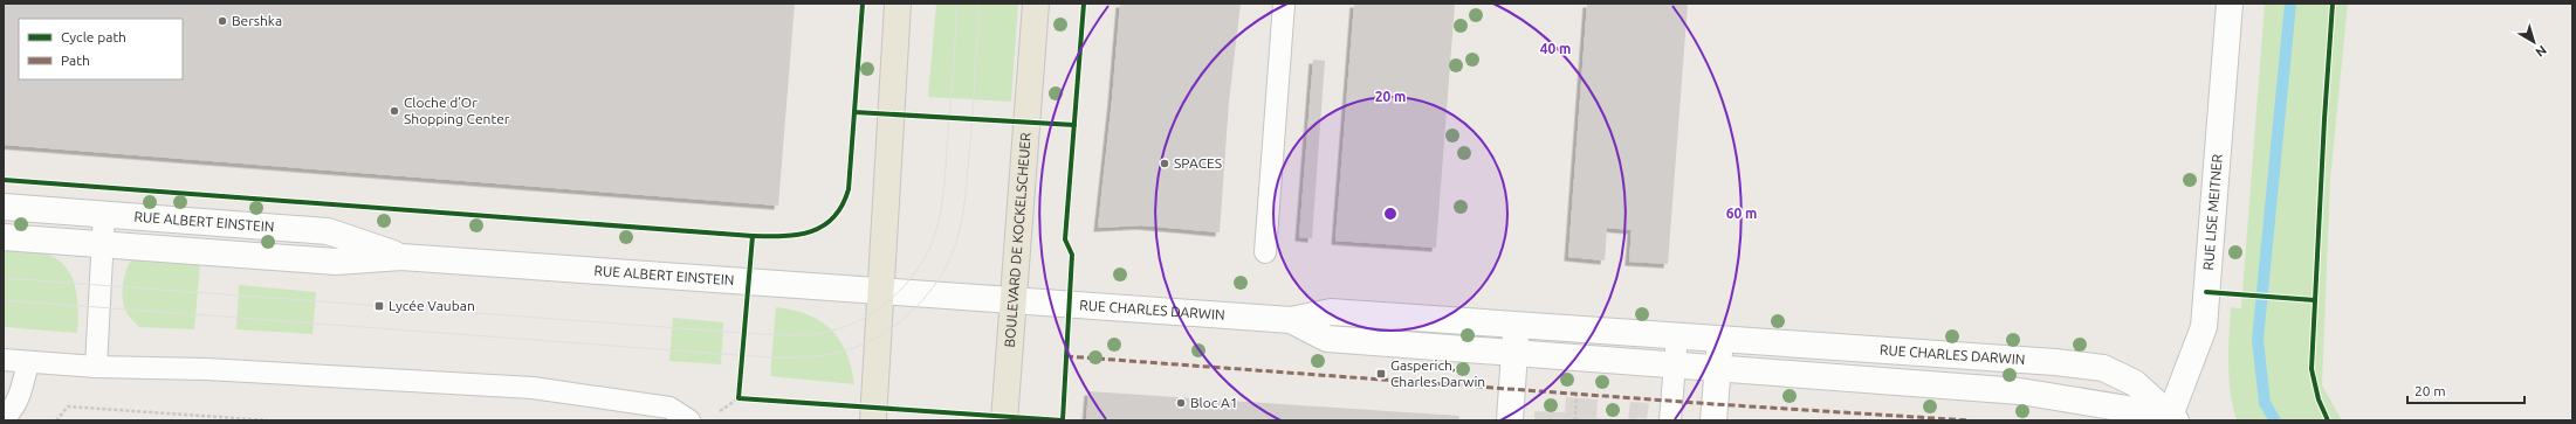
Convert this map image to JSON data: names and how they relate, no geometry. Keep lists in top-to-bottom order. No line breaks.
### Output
{"streets":{"main road":["BOULEVARD DE KOCKELSCHEUER"],"street":["RUE LISE MEITNER","RUE ALBERT EINSTEIN","RUE CHARLES DARWIN"]},"crossings":[["RUE LISE MEITNER","RUE CHARLES DARWIN"],["RUE ALBERT EINSTEIN","BOULEVARD DE KOCKELSCHEUER"],["RUE ALBERT EINSTEIN","RUE CHARLES DARWIN"],["BOULEVARD DE KOCKELSCHEUER","RUE CHARLES DARWIN"]],"places":{"other":["Bershka","Cloche d’Or Shopping Center","SPACES","Bloc A1"],"transit":["Lycée Vauban","Gasperich, Charles Darwin"]},"legend":["Cycle path","Path"],"scale_bar":"20 m","north":"bottom right","rings":["40 m","20 m","60 m"]}
